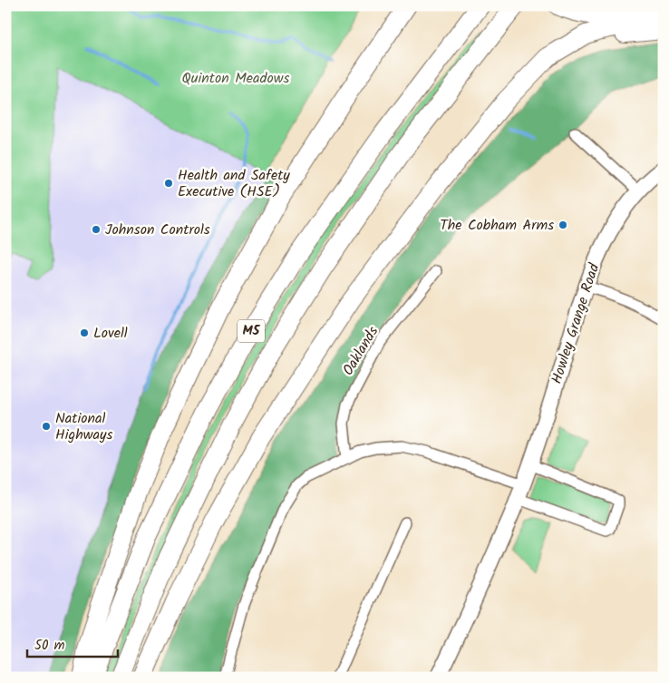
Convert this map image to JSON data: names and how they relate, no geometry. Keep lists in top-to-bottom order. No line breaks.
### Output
{"streets":{"highway":["M5"],"street":["Howley Grange Road","Oaklands"]},"parks":["Quinton Meadows"],"places":["Health and Safety Executive (HSE)","The Cobham Arms","Johnson Controls","Lovell","National Highways"],"scale_bar":"50 m"}
